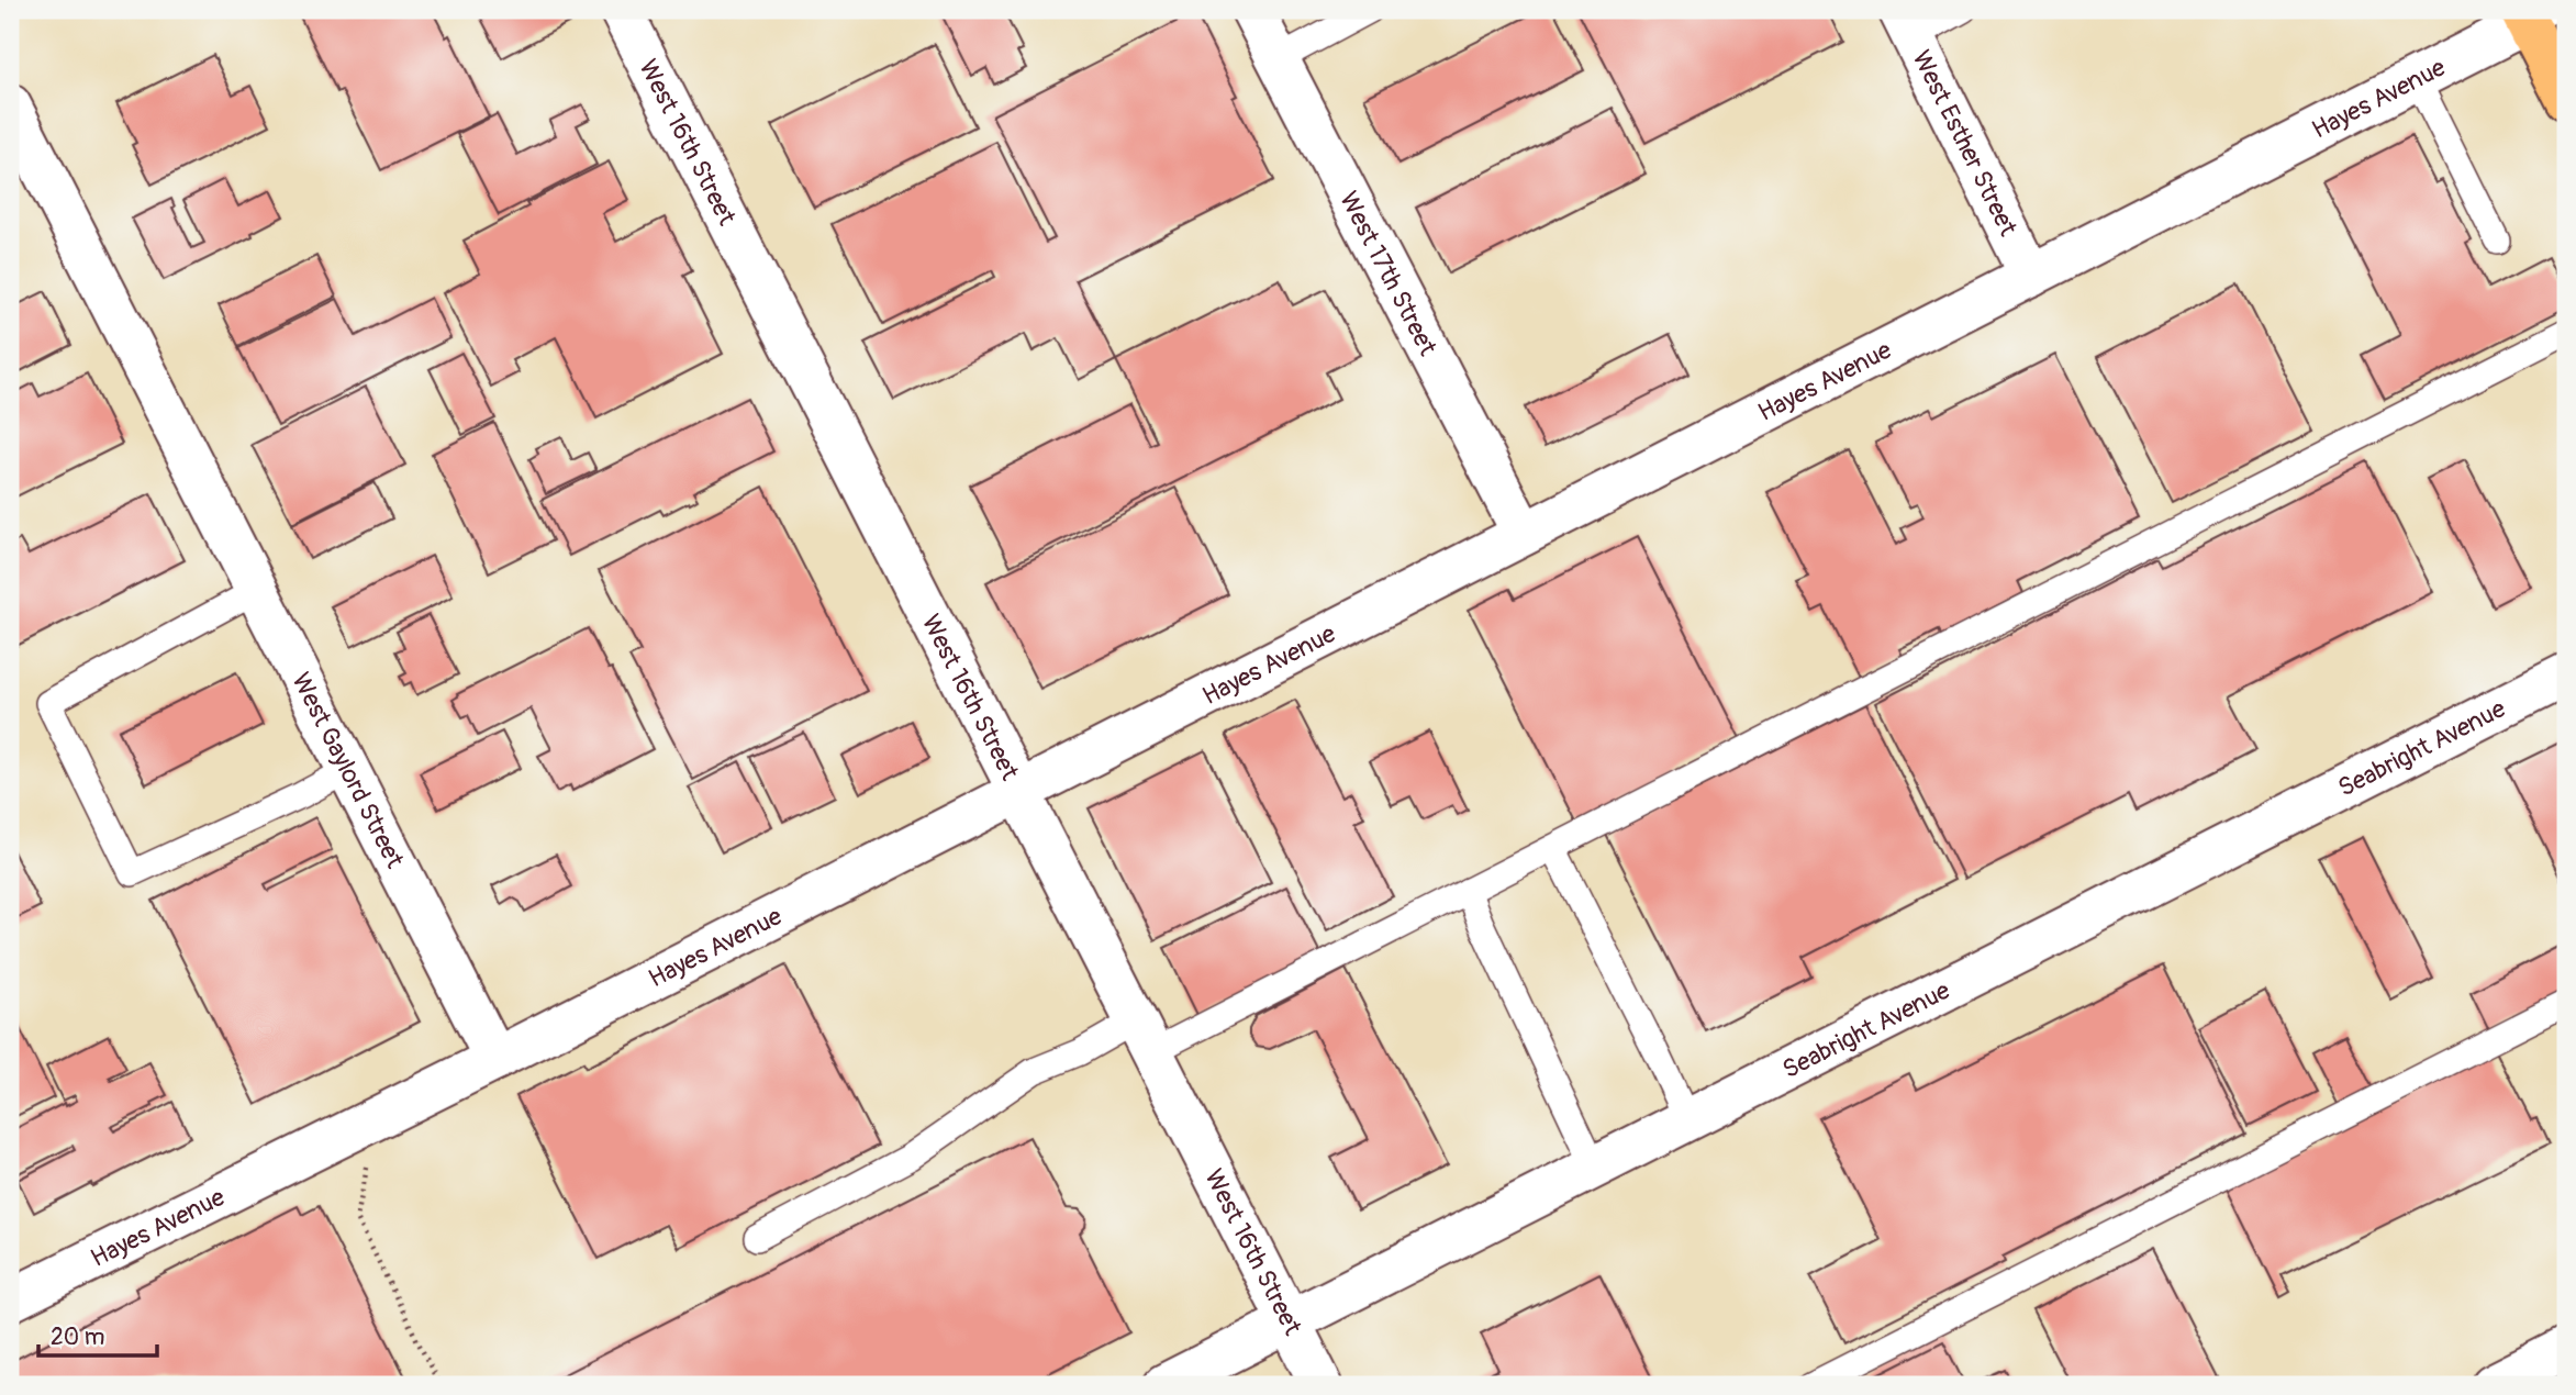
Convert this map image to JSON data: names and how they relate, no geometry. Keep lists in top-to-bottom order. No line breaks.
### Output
{"streets":{"street":["Hayes Avenue","West 16th Street","West Esther Street","West 17th Street","Seabright Avenue","West Gaylord Street"]},"crossings":[["Hayes Avenue","West 16th Street"],["Hayes Avenue","West Esther Street"],["Hayes Avenue","West 17th Street"],["Hayes Avenue","West Gaylord Street"],["West 16th Street","Seabright Avenue"]],"scale_bar":"20 m"}
